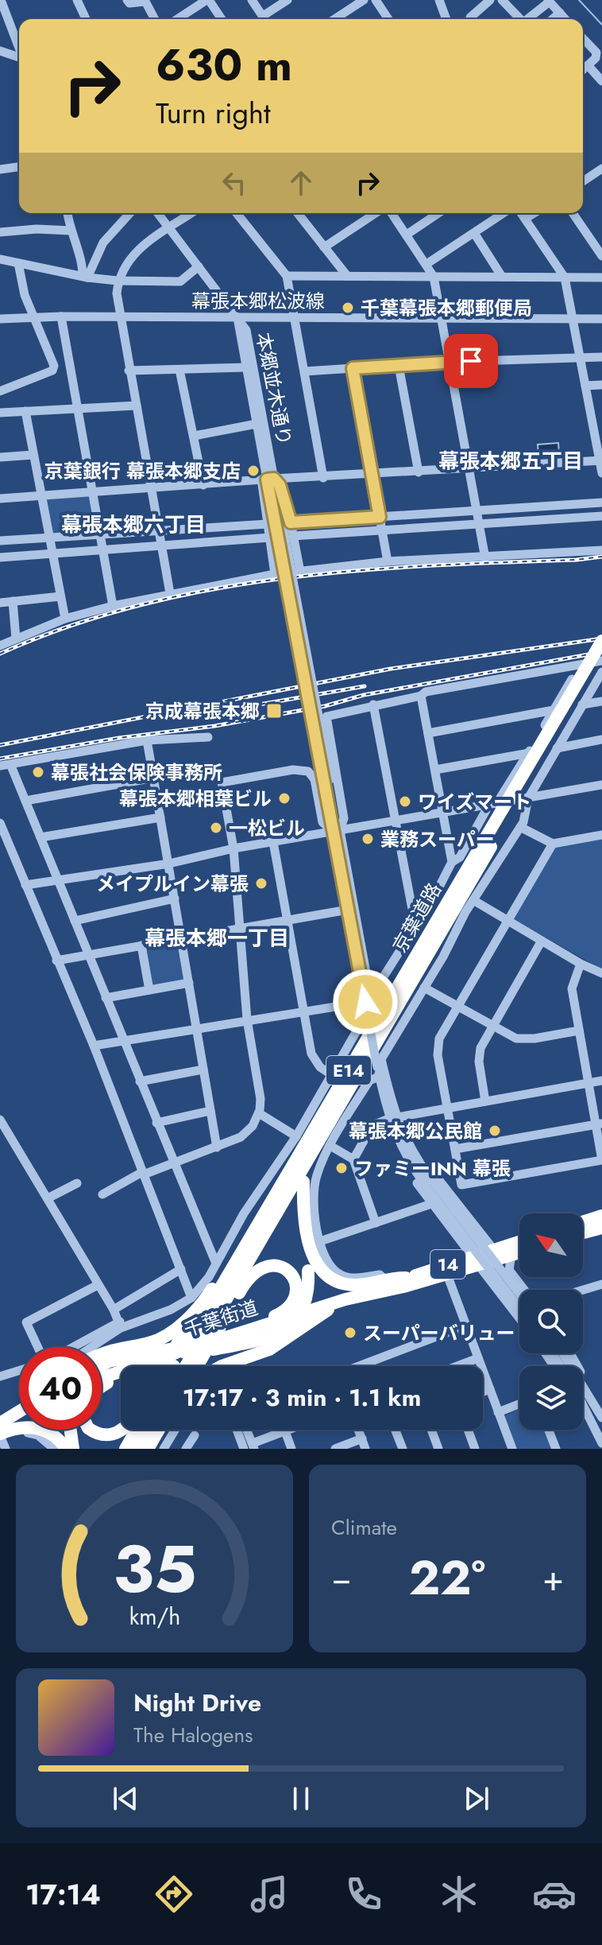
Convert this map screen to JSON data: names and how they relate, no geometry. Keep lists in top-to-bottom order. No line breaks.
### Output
{"streets":{"highway":["京葉道路","E14","14","千葉街道"],"street":["幕張本郷松波線","本郷並木通り"]},"crossings":[["幕張本郷松波線","本郷並木通り"],["京葉道路","千葉街道"]],"districts":["幕張本郷五丁目","幕張本郷六丁目","幕張本郷一丁目"],"places":{"other":["千葉幕張本郷郵便局","京葉銀行 幕張本郷支店","幕張社会保険事務所","幕張本郷相葉ビル","ワイズマート","一松ビル","業務スーパー","メイプルイン幕張","幕張本郷公民館","ファミーINN 幕張","スーパーバリュー"],"transit":["京成幕張本郷"]},"north":"top left","page":{"turn":["630 m","Turn right"],"limit":"40","trip":"17:17 · 3 min · 1.1 km","tile":"Climate","heat":["−","22°","+"],"song":["Night Drive","The Halogens"],"tabs":"17:14","gauge":["35","km/h"]}}
